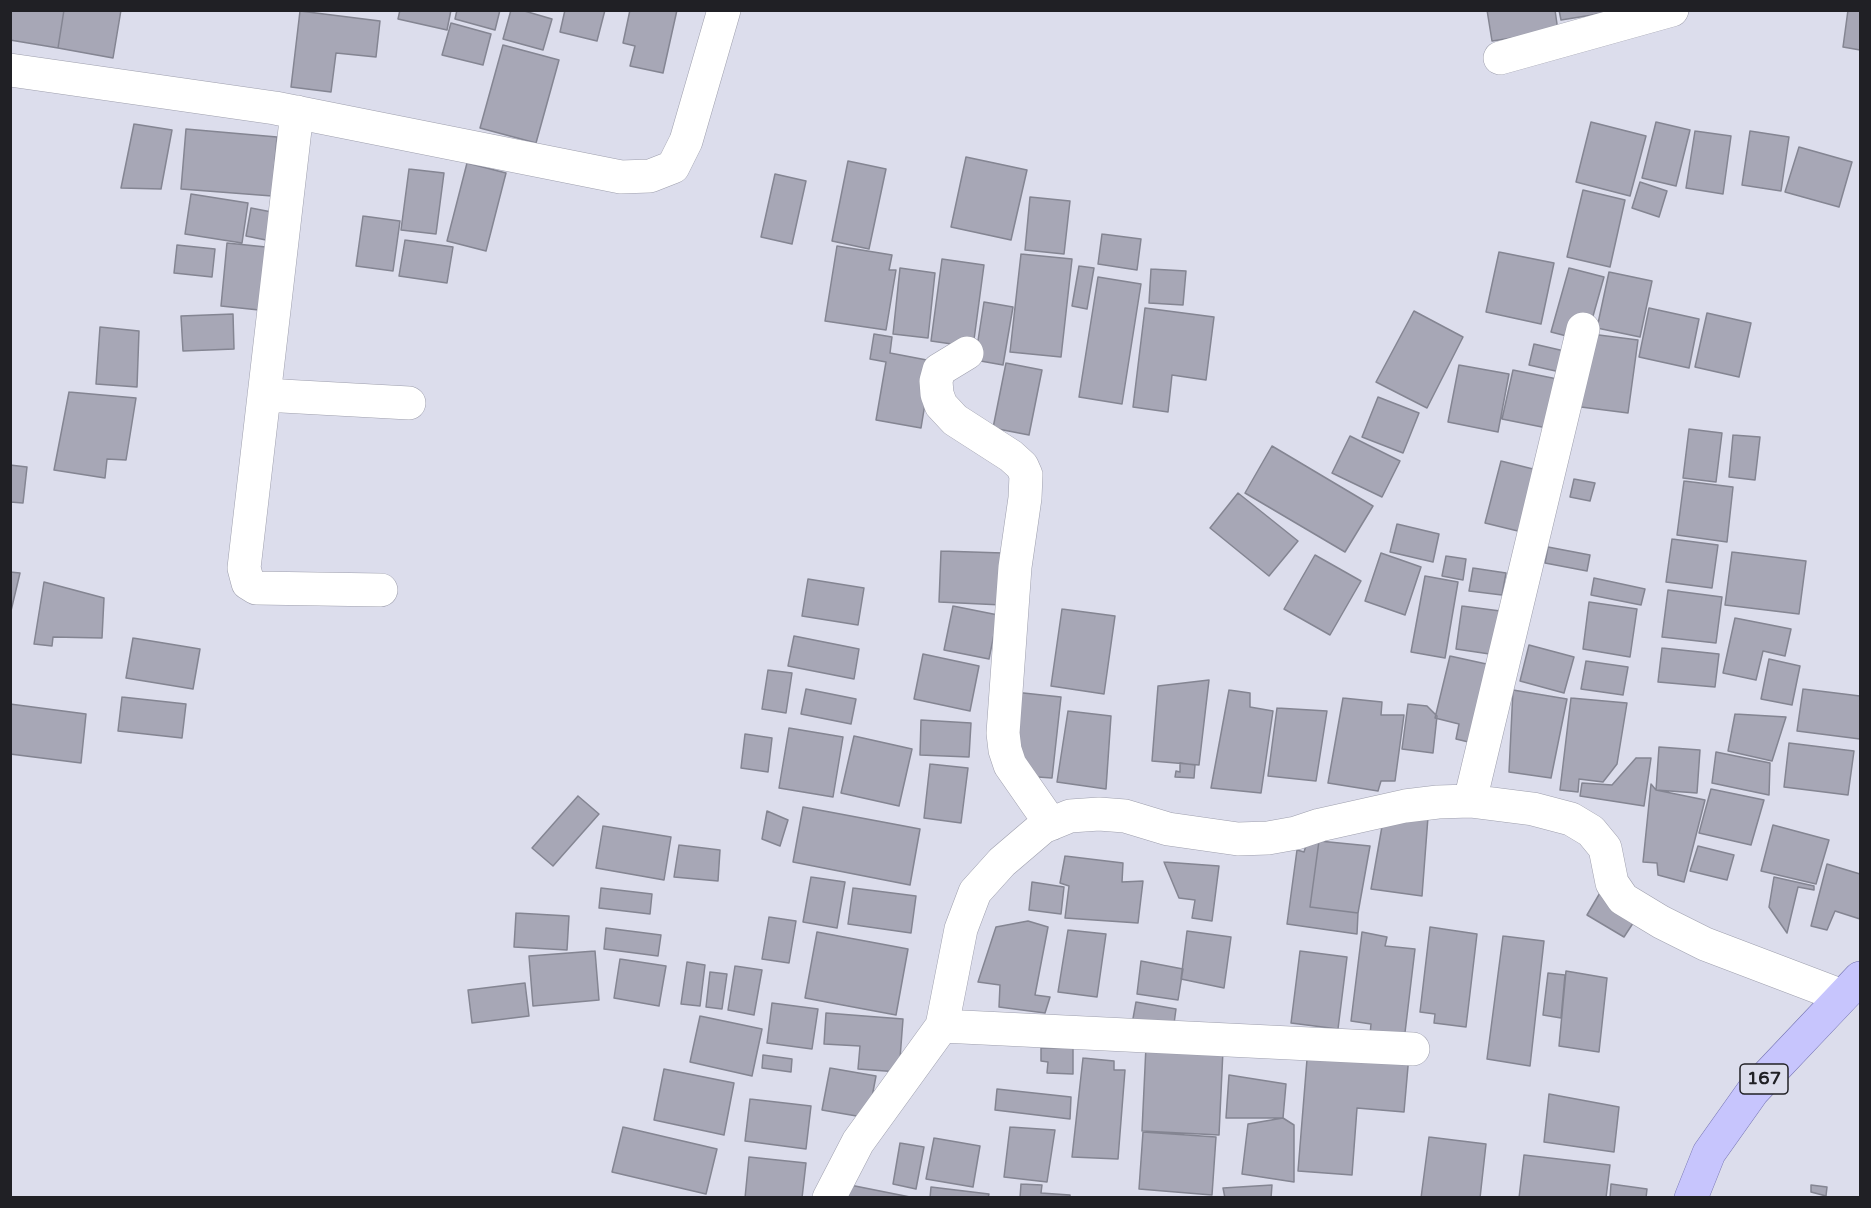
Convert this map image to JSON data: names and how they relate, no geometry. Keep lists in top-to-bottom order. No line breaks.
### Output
{"streets":{"main road":["167"]}}
